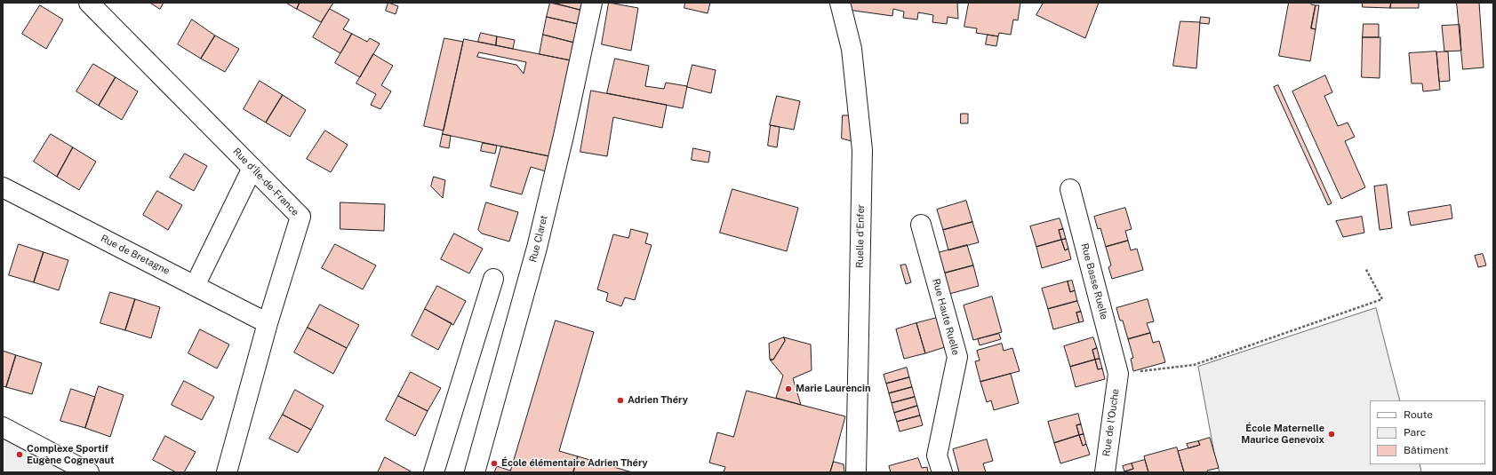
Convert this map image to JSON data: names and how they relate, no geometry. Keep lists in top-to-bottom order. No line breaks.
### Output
{"streets":{"street":["Rue d'Île-de-France","Ruelle d'Enfer","Rue Claret","Rue de Bretagne","Rue Basse Ruelle","Rue Haute Ruelle","Rue de l'Ouche"]},"crossings":[["Rue d'Île-de-France","Rue de Bretagne"],["Rue Basse Ruelle","Rue de l'Ouche"]],"places":["Marie Laurencin","Adrien Théry","École Maternelle Maurice Genevoix","Complexe Sportif Eugène Cognevaut","École élémentaire Adrien Théry"],"legend":["Route","Parc","Bâtiment"]}
